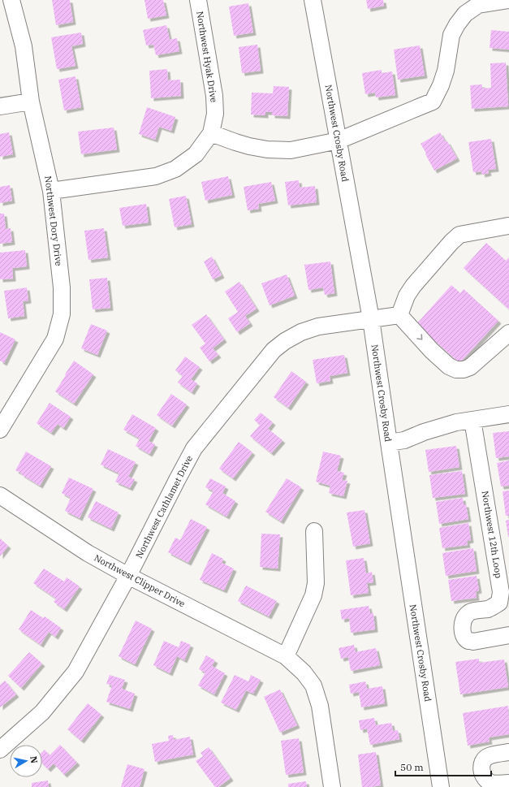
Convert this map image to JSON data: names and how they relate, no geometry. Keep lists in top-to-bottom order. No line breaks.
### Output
{"streets":{"street":["Northwest Hyak Drive","Northwest Crosby Road","Northwest Dory Drive","Northwest Cathlamet Drive","Northwest 12th Loop","Northwest Clipper Drive"]},"crossings":[["Northwest Crosby Road","Northwest Cathlamet Drive"],["Northwest Cathlamet Drive","Northwest Clipper Drive"]],"scale_bar":"50 m","north":"right"}
